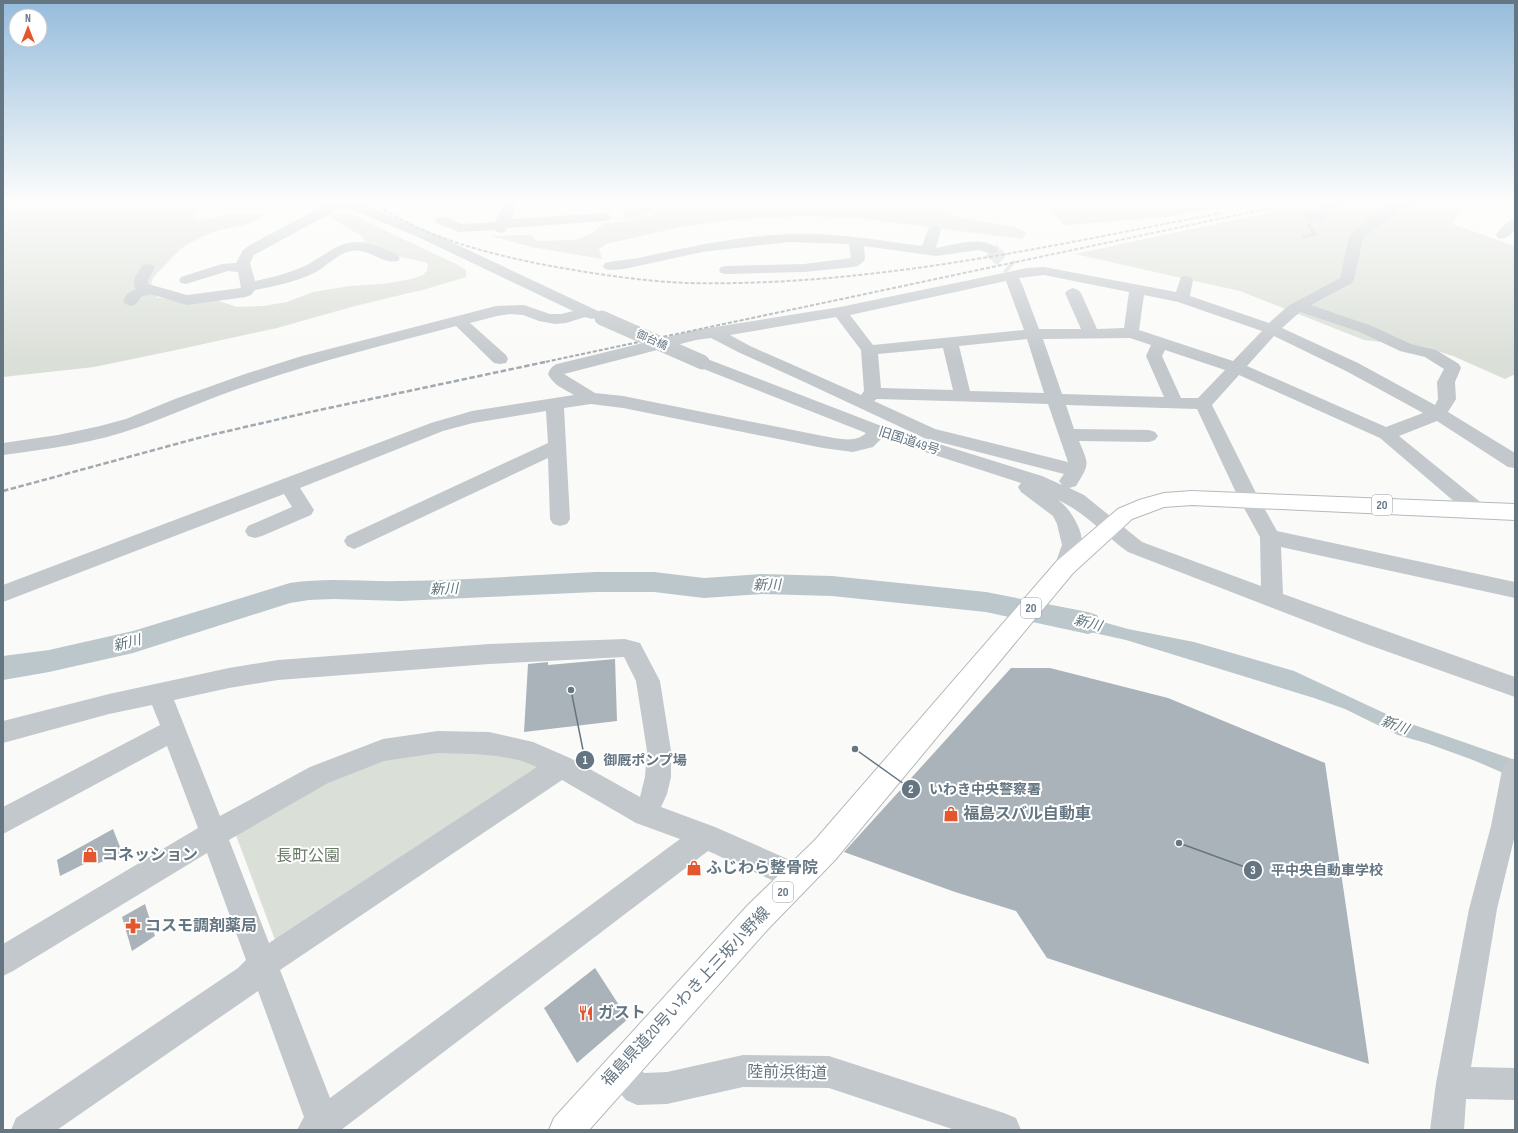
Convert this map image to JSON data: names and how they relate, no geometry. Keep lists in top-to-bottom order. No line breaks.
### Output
{"streets":{"main road":["20","福島県道20号いわき上三坂小野線"],"street":["御台橋","旧国道49号","陸前浜街道"]},"crossings":[["御台橋","旧国道49号"],["旧国道49号","20"],["20","福島県道20号いわき上三坂小野線"],["福島県道20号いわき上三坂小野線","陸前浜街道"]],"water":["新川"],"parks":["長町公園"],"places":{"other":["御厩ポンプ場","いわき中央警察署","平中央自動車学校"],"shop":["福島スバル自動車","コネッション","ふじわら整骨院"],"pharmacy":["コスモ調剤薬局"],"restaurant":["ガスト"]},"north":"top"}
